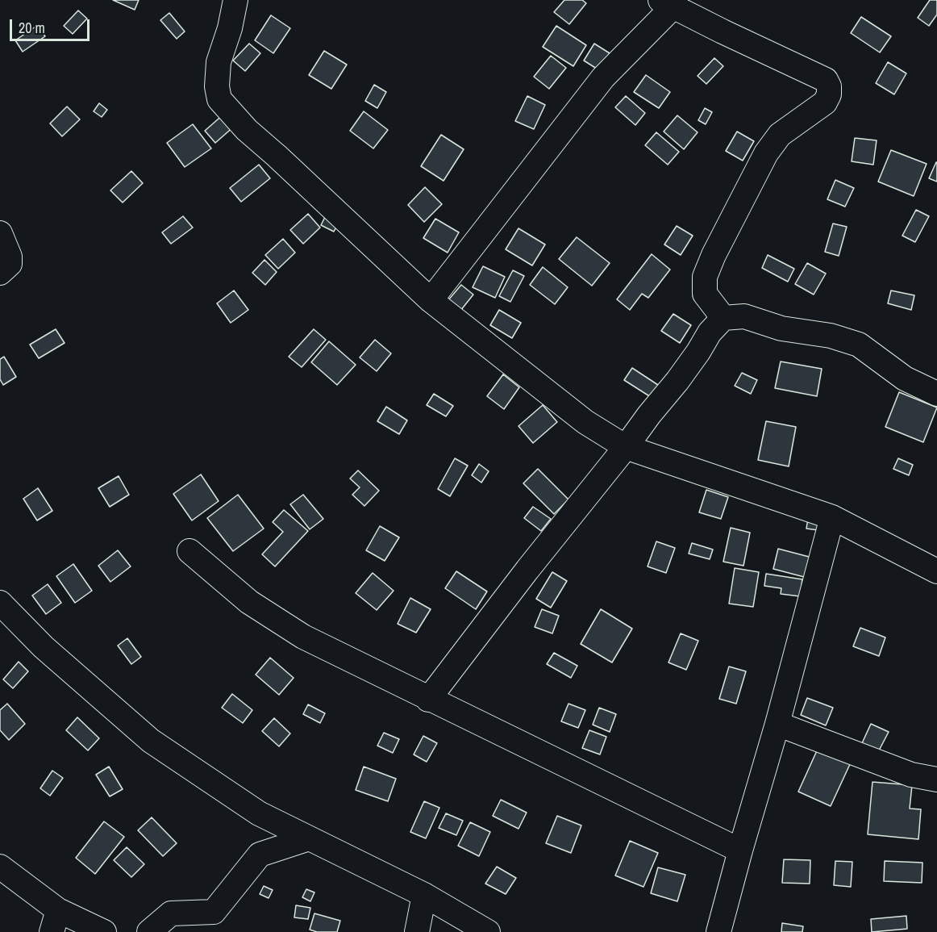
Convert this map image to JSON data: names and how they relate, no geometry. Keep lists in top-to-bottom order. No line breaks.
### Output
{"scale_bar":"20 m"}
